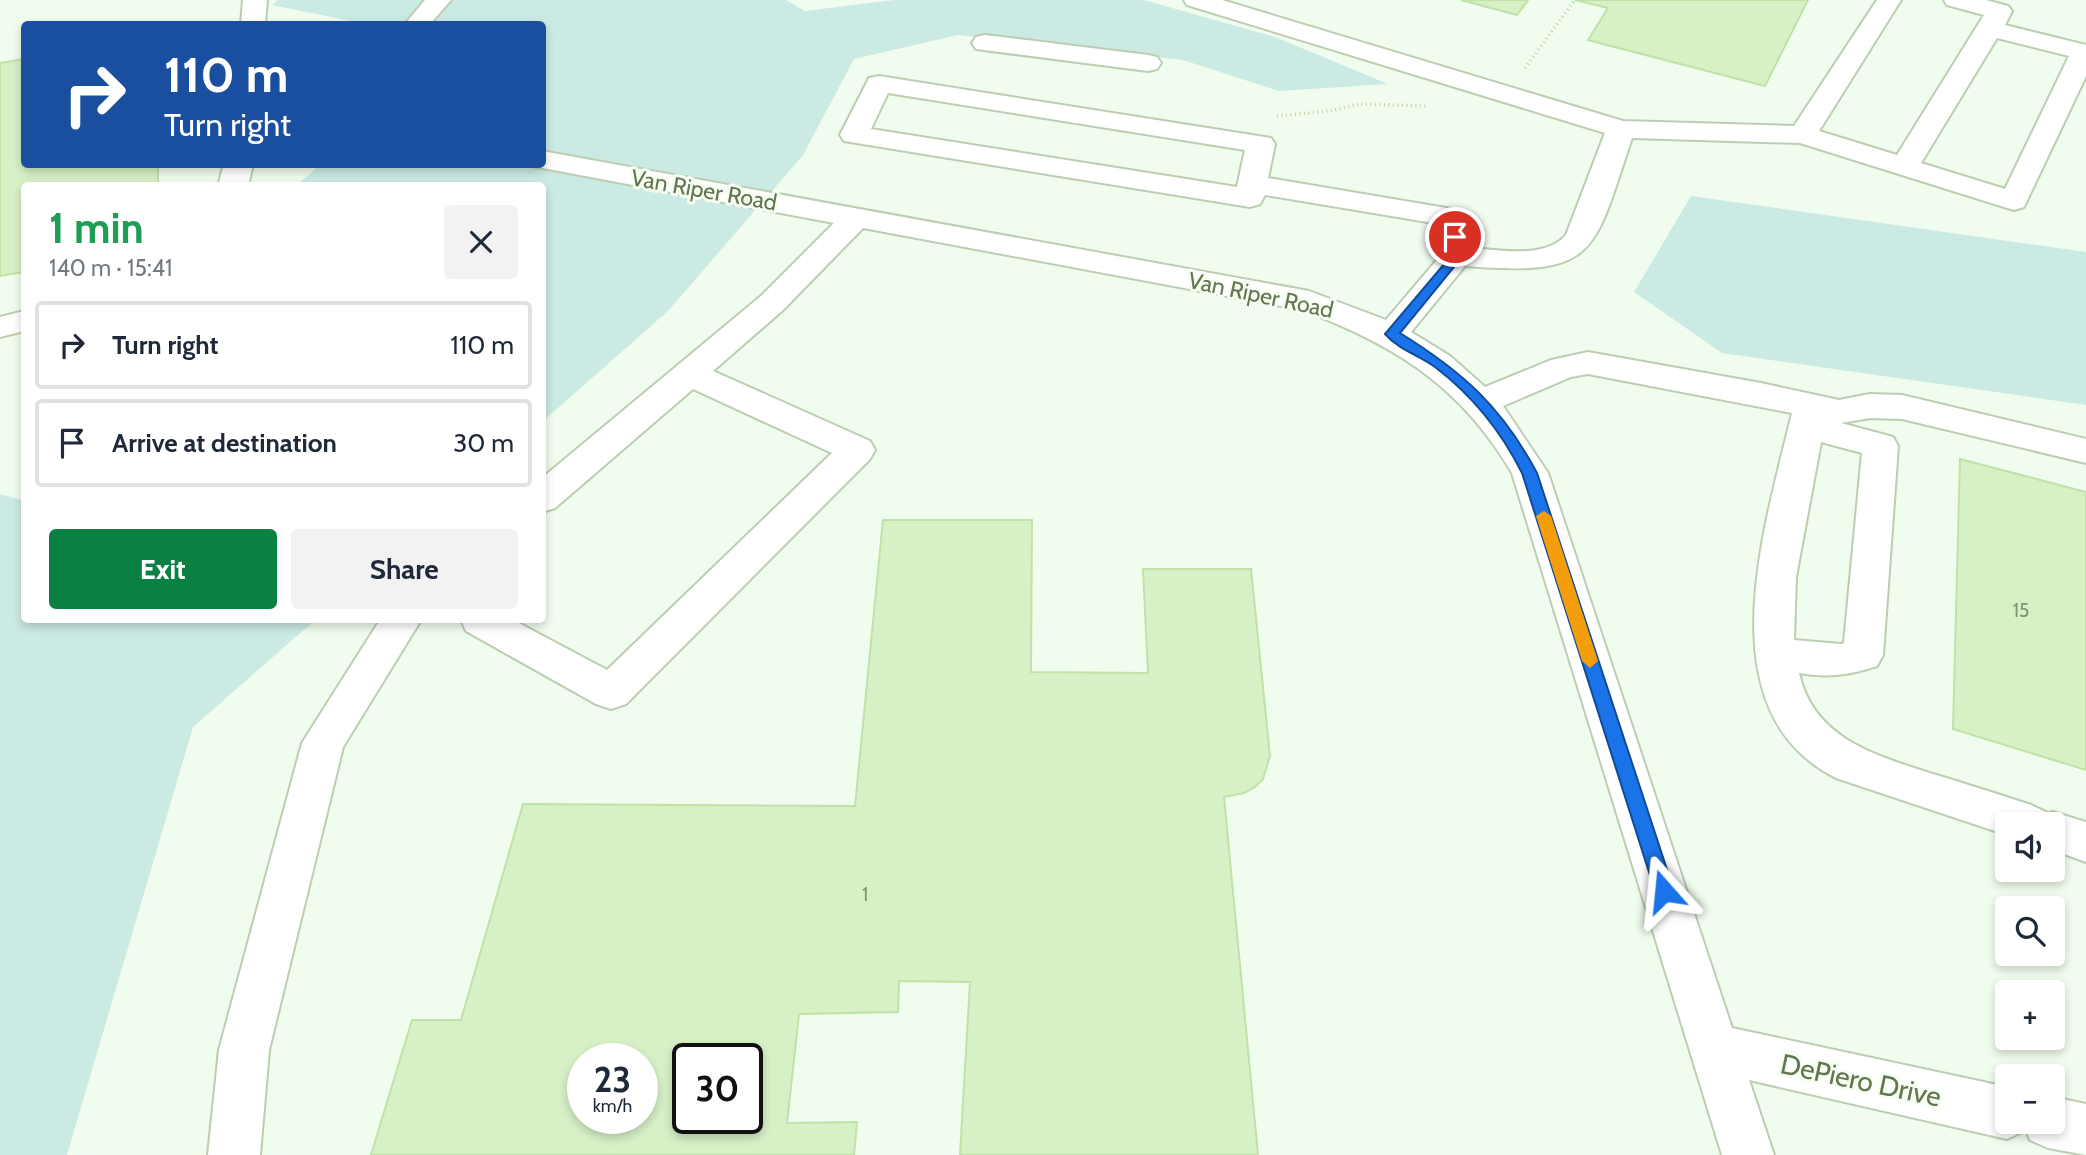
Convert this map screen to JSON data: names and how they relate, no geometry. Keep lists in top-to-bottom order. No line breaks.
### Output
{"streets":{"street":["Van Riper Road","DePiero Drive"]},"crossings":[["Van Riper Road","DePiero Drive"]],"house_numbers":["15","1"],"page":{"turn":["110 m","Turn right"],"heading":["1 min","140 m · 15:41"],"list":[{"name":"Turn right","value":"110 m"},{"name":"Arrive at destination","value":"30 m"}],"buttons":["Exit","Share"],"map_buttons":["+","−"],"speed":"23 km/h","limit":"30"}}
